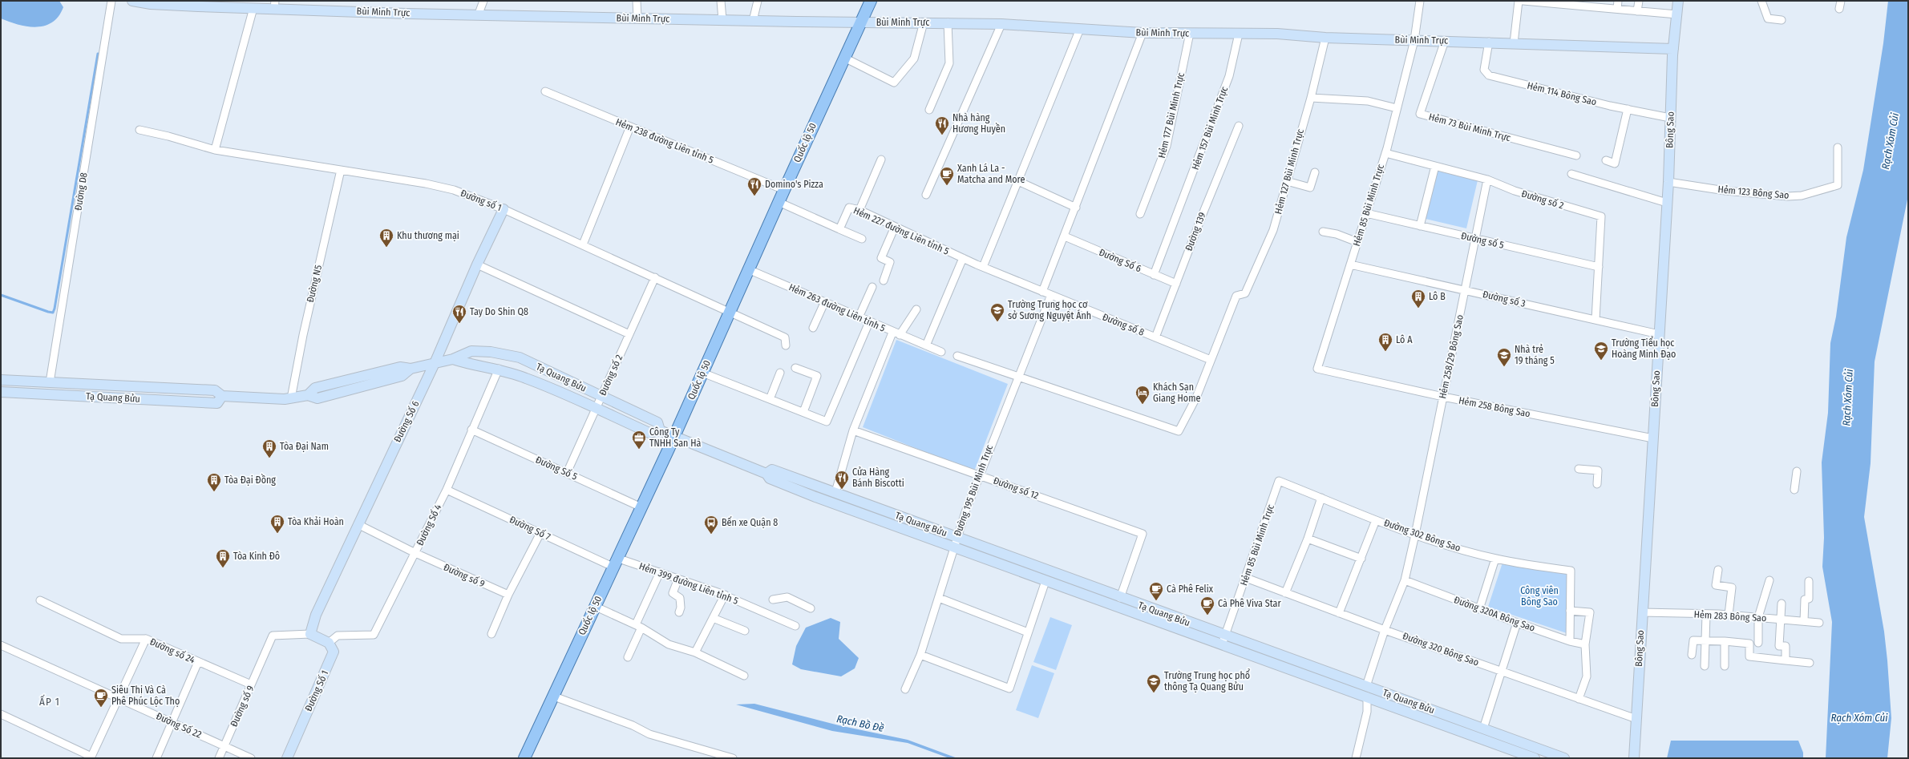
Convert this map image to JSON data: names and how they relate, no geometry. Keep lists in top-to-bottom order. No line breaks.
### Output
{"streets":{"main road":["Quốc lộ 50"],"street":["Bùi Minh Trực","Hẻm 114 Bông Sao","Hẻm 177 Bùi Minh Trực","Hẻm 73 Bùi Minh Trực","Hẻm 157 Bùi Minh Trực","Bông Sao","Hẻm 238 đường Liên tỉnh 5","Hẻm 127 Bùi Minh Trực","Đường D8","Hẻm 123 Bông Sao","Đường số 2","Đường số 1","Hẻm 85 Bùi Minh Trực","Hẻm 227 đường Liên tỉnh 5","Đường 139","Đường số 5","Đường Số 6","Đường N5","Đường số 3","Hẻm 263 đường Liên tỉnh 5","Đường số 8","Hẻm 258/29 Bông Sao","Tạ Quang Bửu","Hẻm 258 Bông Sao","Đường Số 5","Đường số 12","Đường 195 Bùi Minh Trực","Đường Số 4","Đường Số 7","Đường 302 Bông Sao","Đường số 9","Hẻm 399 đường Liên tỉnh 5","Đường 320A Bông Sao","Hẻm 283 Bông Sao","Đường 320 Bông Sao","Đường số 24","Đường Số 1","Đường Số 22"]},"crossings":[["Bùi Minh Trực","Hẻm 114 Bông Sao"],["Bùi Minh Trực","Hẻm 177 Bùi Minh Trực"],["Bùi Minh Trực","Hẻm 73 Bùi Minh Trực"],["Bùi Minh Trực","Hẻm 157 Bùi Minh Trực"],["Bùi Minh Trực","Bông Sao"],["Bùi Minh Trực","Quốc lộ 50"],["Bùi Minh Trực","Hẻm 127 Bùi Minh Trực"],["Bùi Minh Trực","Hẻm 85 Bùi Minh Trực"],["Hẻm 114 Bông Sao","Bông Sao"],["Hẻm 157 Bùi Minh Trực","Đường Số 6"],["Bông Sao","Hẻm 123 Bông Sao"],["Bông Sao","Đường số 3"],["Bông Sao","Hẻm 258 Bông Sao"],["Bông Sao","Hẻm 283 Bông Sao"],["Bông Sao","Đường 320 Bông Sao"],["Hẻm 238 đường Liên tỉnh 5","Quốc lộ 50"],["Quốc lộ 50","Đường số 1"],["Quốc lộ 50","Hẻm 263 đường Liên tỉnh 5"],["Quốc lộ 50","Tạ Quang Bửu"],["Quốc lộ 50","Đường Số 5"],["Quốc lộ 50","Đường Số 7"],["Quốc lộ 50","Hẻm 399 đường Liên tỉnh 5"],["Hẻm 127 Bùi Minh Trực","Đường số 8"],["Đường D8","Tạ Quang Bửu"],["Đường số 2","Đường số 1"],["Đường số 2","Hẻm 85 Bùi Minh Trực"],["Đường số 2","Đường số 5"],["Đường số 2","Đường số 3"],["Đường số 2","Hẻm 258/29 Bông Sao"],["Đường số 2","Tạ Quang Bửu"],["Đường số 2","Đường Số 5"],["Đường số 1","Đường Số 6"],["Đường số 1","Đường N5"],["Hẻm 85 Bùi Minh Trực","Đường số 5"],["Hẻm 85 Bùi Minh Trực","Đường số 3"],["Hẻm 85 Bùi Minh Trực","Tạ Quang Bửu"],["Hẻm 85 Bùi Minh Trực","Hẻm 258 Bông Sao"],["Hẻm 85 Bùi Minh Trực","Đường 302 Bông Sao"],["Hẻm 85 Bùi Minh Trực","Đường 320 Bông Sao"],["Hẻm 227 đường Liên tỉnh 5","Đường số 8"],["Đường 139","Đường Số 6"],["Đường 139","Đường số 8"],["Đường số 5","Hẻm 258/29 Bông Sao"],["Đường Số 6","Tạ Quang Bửu"],["Đường Số 6","Đường số 9"],["Đường N5","Tạ Quang Bửu"],["Đường số 3","Hẻm 258/29 Bông Sao"],["Đường số 8","Đường 195 Bùi Minh Trực"],["Hẻm 258/29 Bông Sao","Tạ Quang Bửu"],["Hẻm 258/29 Bông Sao","Hẻm 258 Bông Sao"],["Hẻm 258/29 Bông Sao","Đường 302 Bông Sao"],["Hẻm 258/29 Bông Sao","Đường 320A Bông Sao"],["Hẻm 258/29 Bông Sao","Đường 320 Bông Sao"],["Tạ Quang Bửu","Đường số 12"],["Tạ Quang Bửu","Đường 195 Bùi Minh Trực"],["Tạ Quang Bửu","Đường Số 4"],["Đường Số 5","Đường Số 4"],["Đường số 12","Đường 195 Bùi Minh Trực"],["Đường Số 4","Đường Số 7"],["Đường Số 4","Đường số 9"],["Đường Số 4","Đường Số 1"],["Đường Số 7","Hẻm 399 đường Liên tỉnh 5"],["Đường số 9","Đường số 24"],["Đường số 9","Đường Số 22"]],"districts":["ẤP 1"],"water":["Rạch Xóm Củi","Rạch Bồ Đề"],"parks":["Công viên Bông Sao"],"places":{"restaurant":["Nhà hàng Hương Huyền","Domino's Pizza","Tay Do Shin Q8","Cửa Hàng Bánh Biscotti"],"cafe":["Xanh Lá La - Matcha and More","Cà Phê Felix","Cà Phê Viva Star","Siêu Thị Và Cà Phê Phúc Lộc Thọ"],"building":["Khu thương mại","Lô B","Lô A","Tòa Đại Nam","Tòa Đại Đồng","Tòa Khải Hoàn","Tòa Kinh Đô"],"school or university":["Trường Trung học cơ sở Sương Nguyệt Ánh","Trường Tiểu học Hoàng Minh Đạo","Nhà trẻ 19 tháng 5","Trường Trung học phổ thông Tạ Quang Bửu"],"hotel":["Khách Sạn Giang Home"],"office":["Công Ty TNHH San Hà"],"bus stop":["Bến xe Quận 8"]}}
